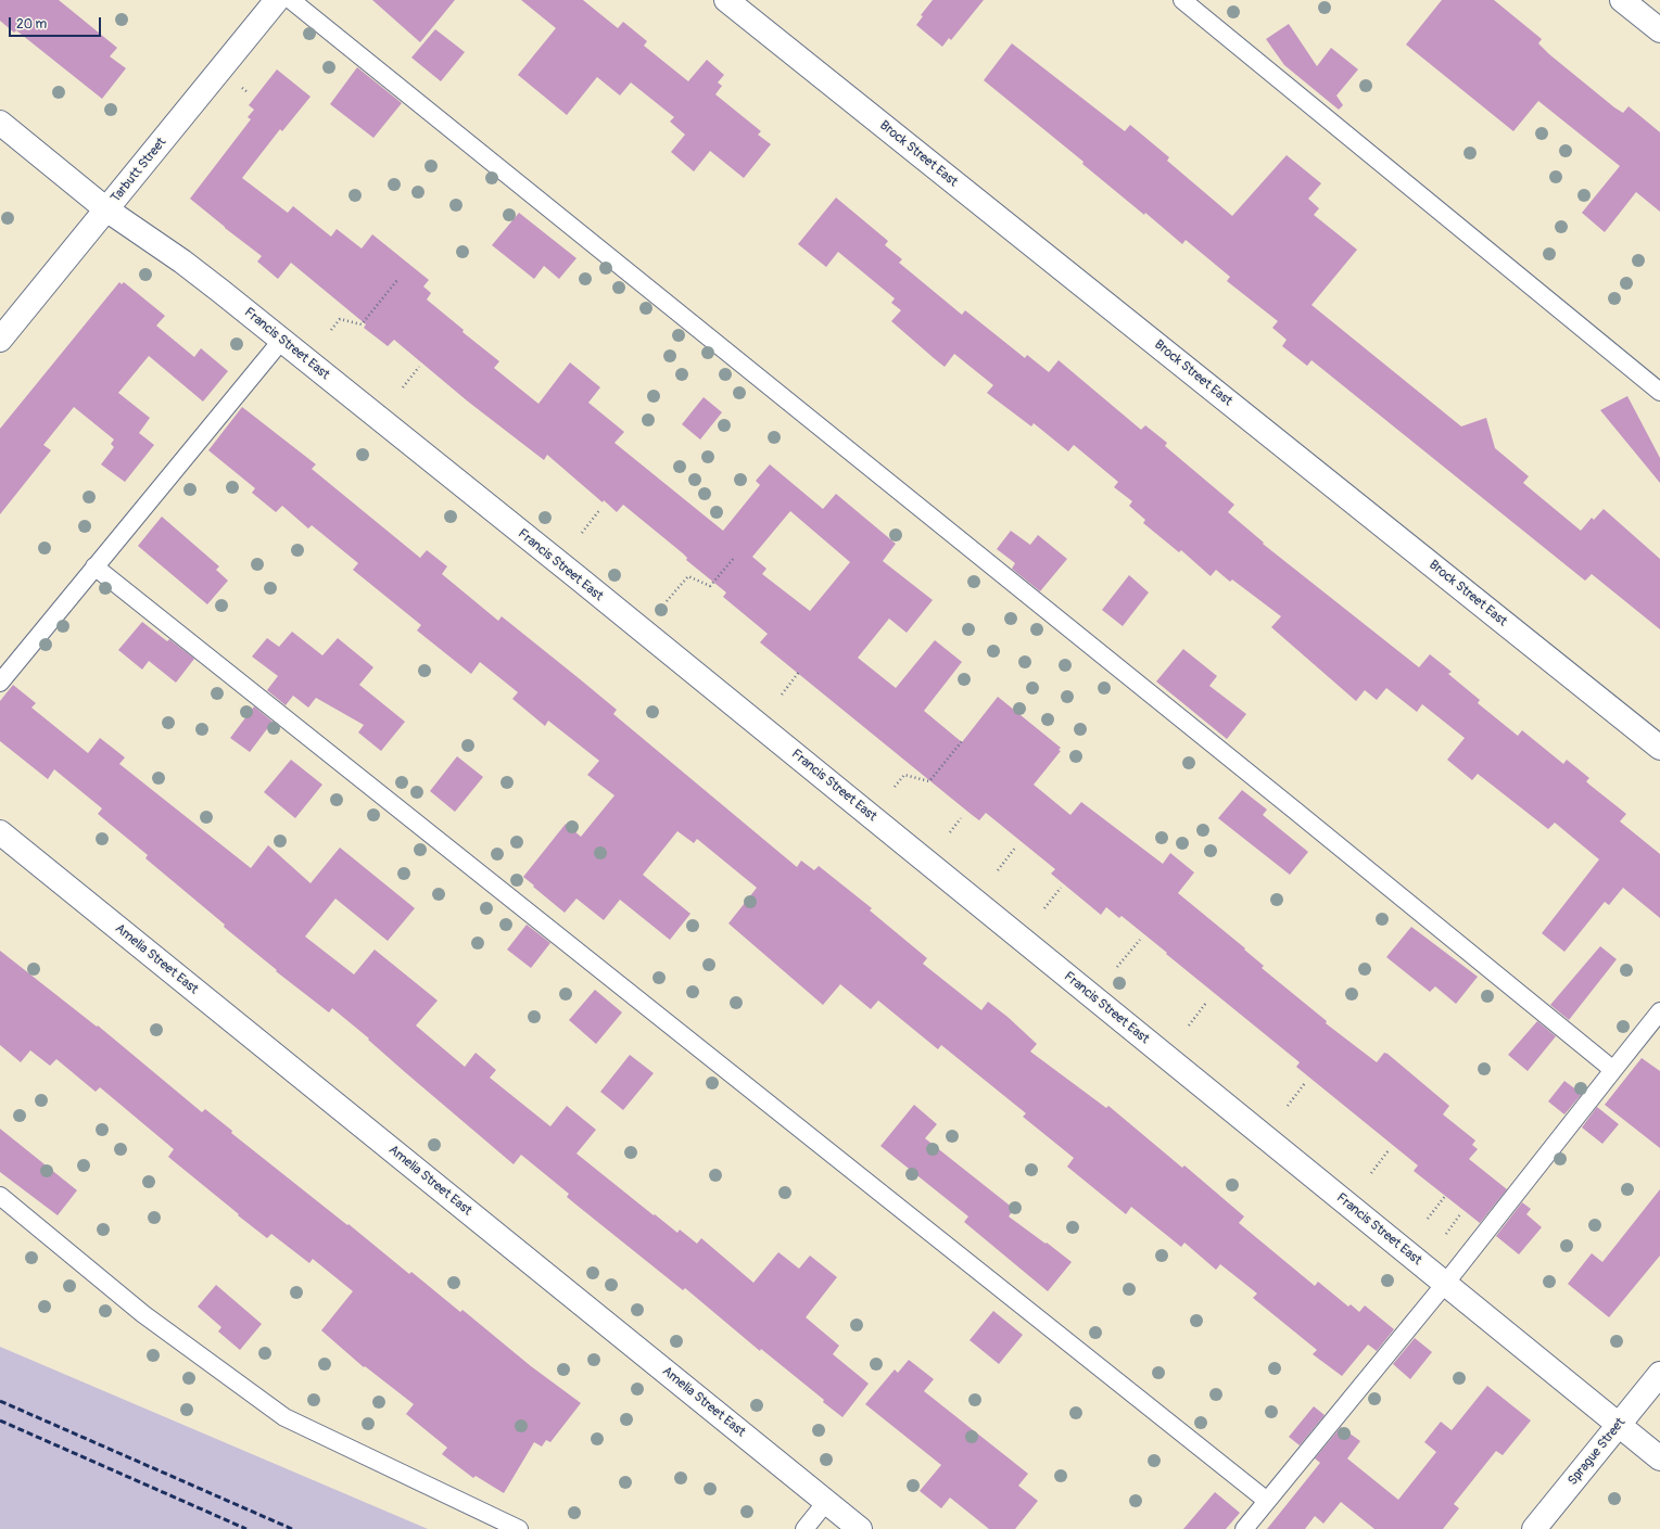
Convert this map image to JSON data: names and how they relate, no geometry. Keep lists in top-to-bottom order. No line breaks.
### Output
{"streets":{"street":["Brock Street East","Tarbutt Street","Francis Street East","Amelia Street East","Sprague Street"]},"crossings":[["Tarbutt Street","Francis Street East"],["Francis Street East","Sprague Street"]],"scale_bar":"20 m"}
